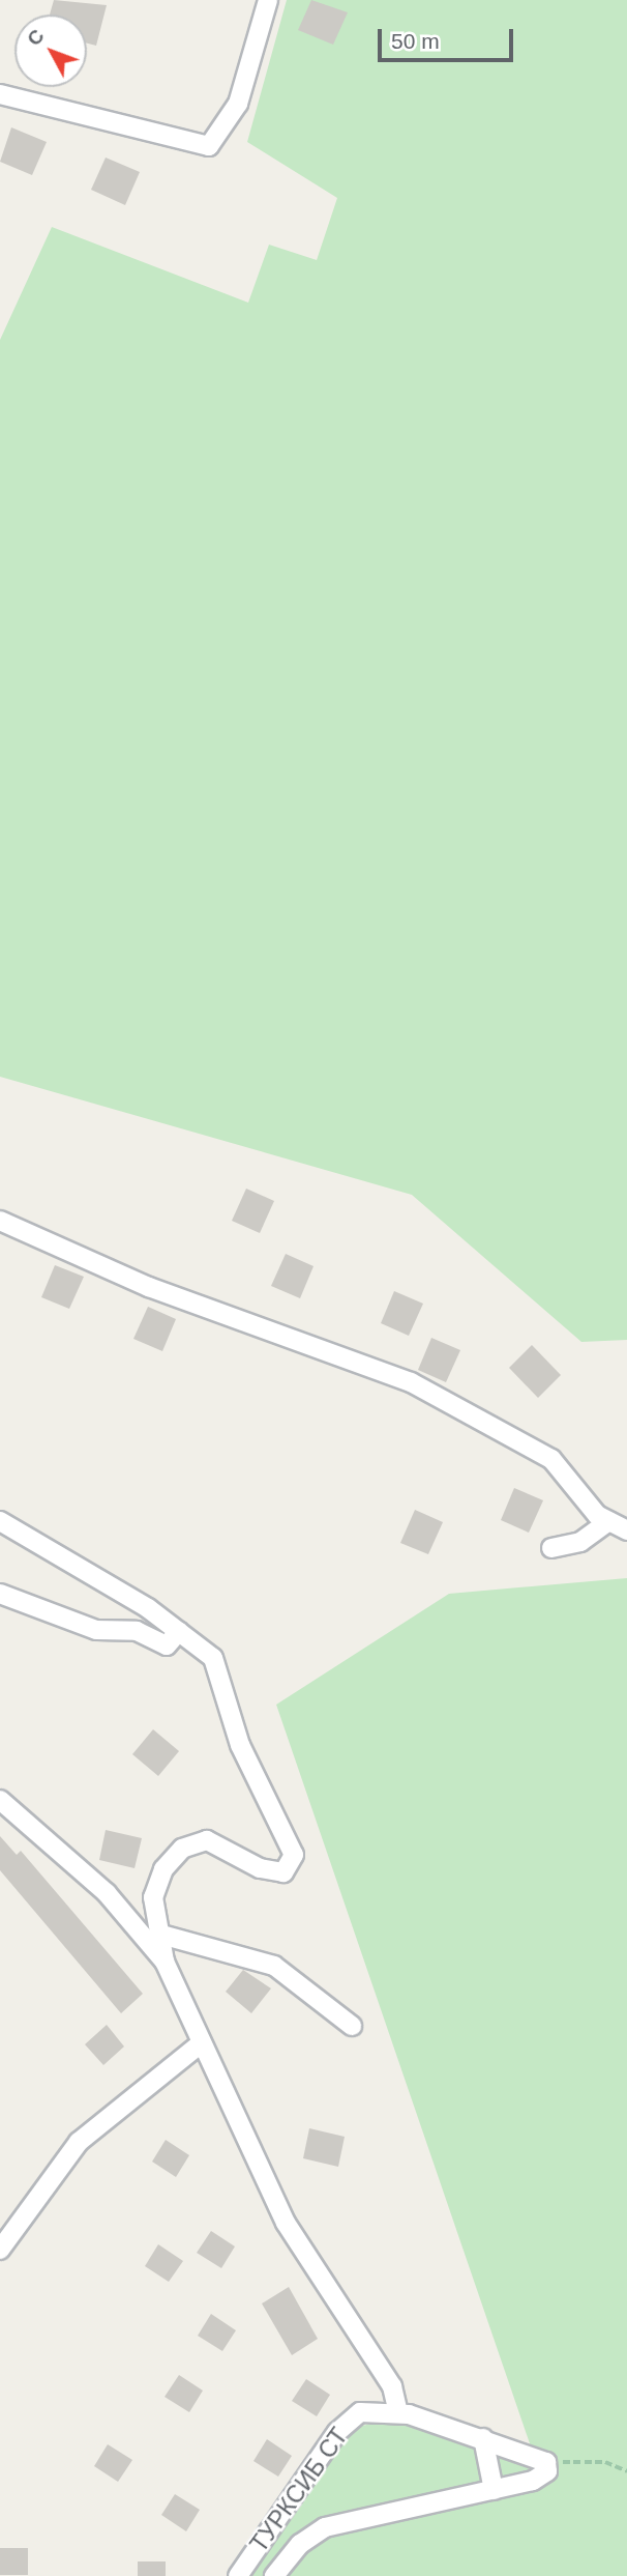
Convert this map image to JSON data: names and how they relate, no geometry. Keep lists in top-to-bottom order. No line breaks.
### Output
{"streets":{"street":["ТУРКСИБ СТ"]},"scale_bar":"50 m","north":"top left"}
